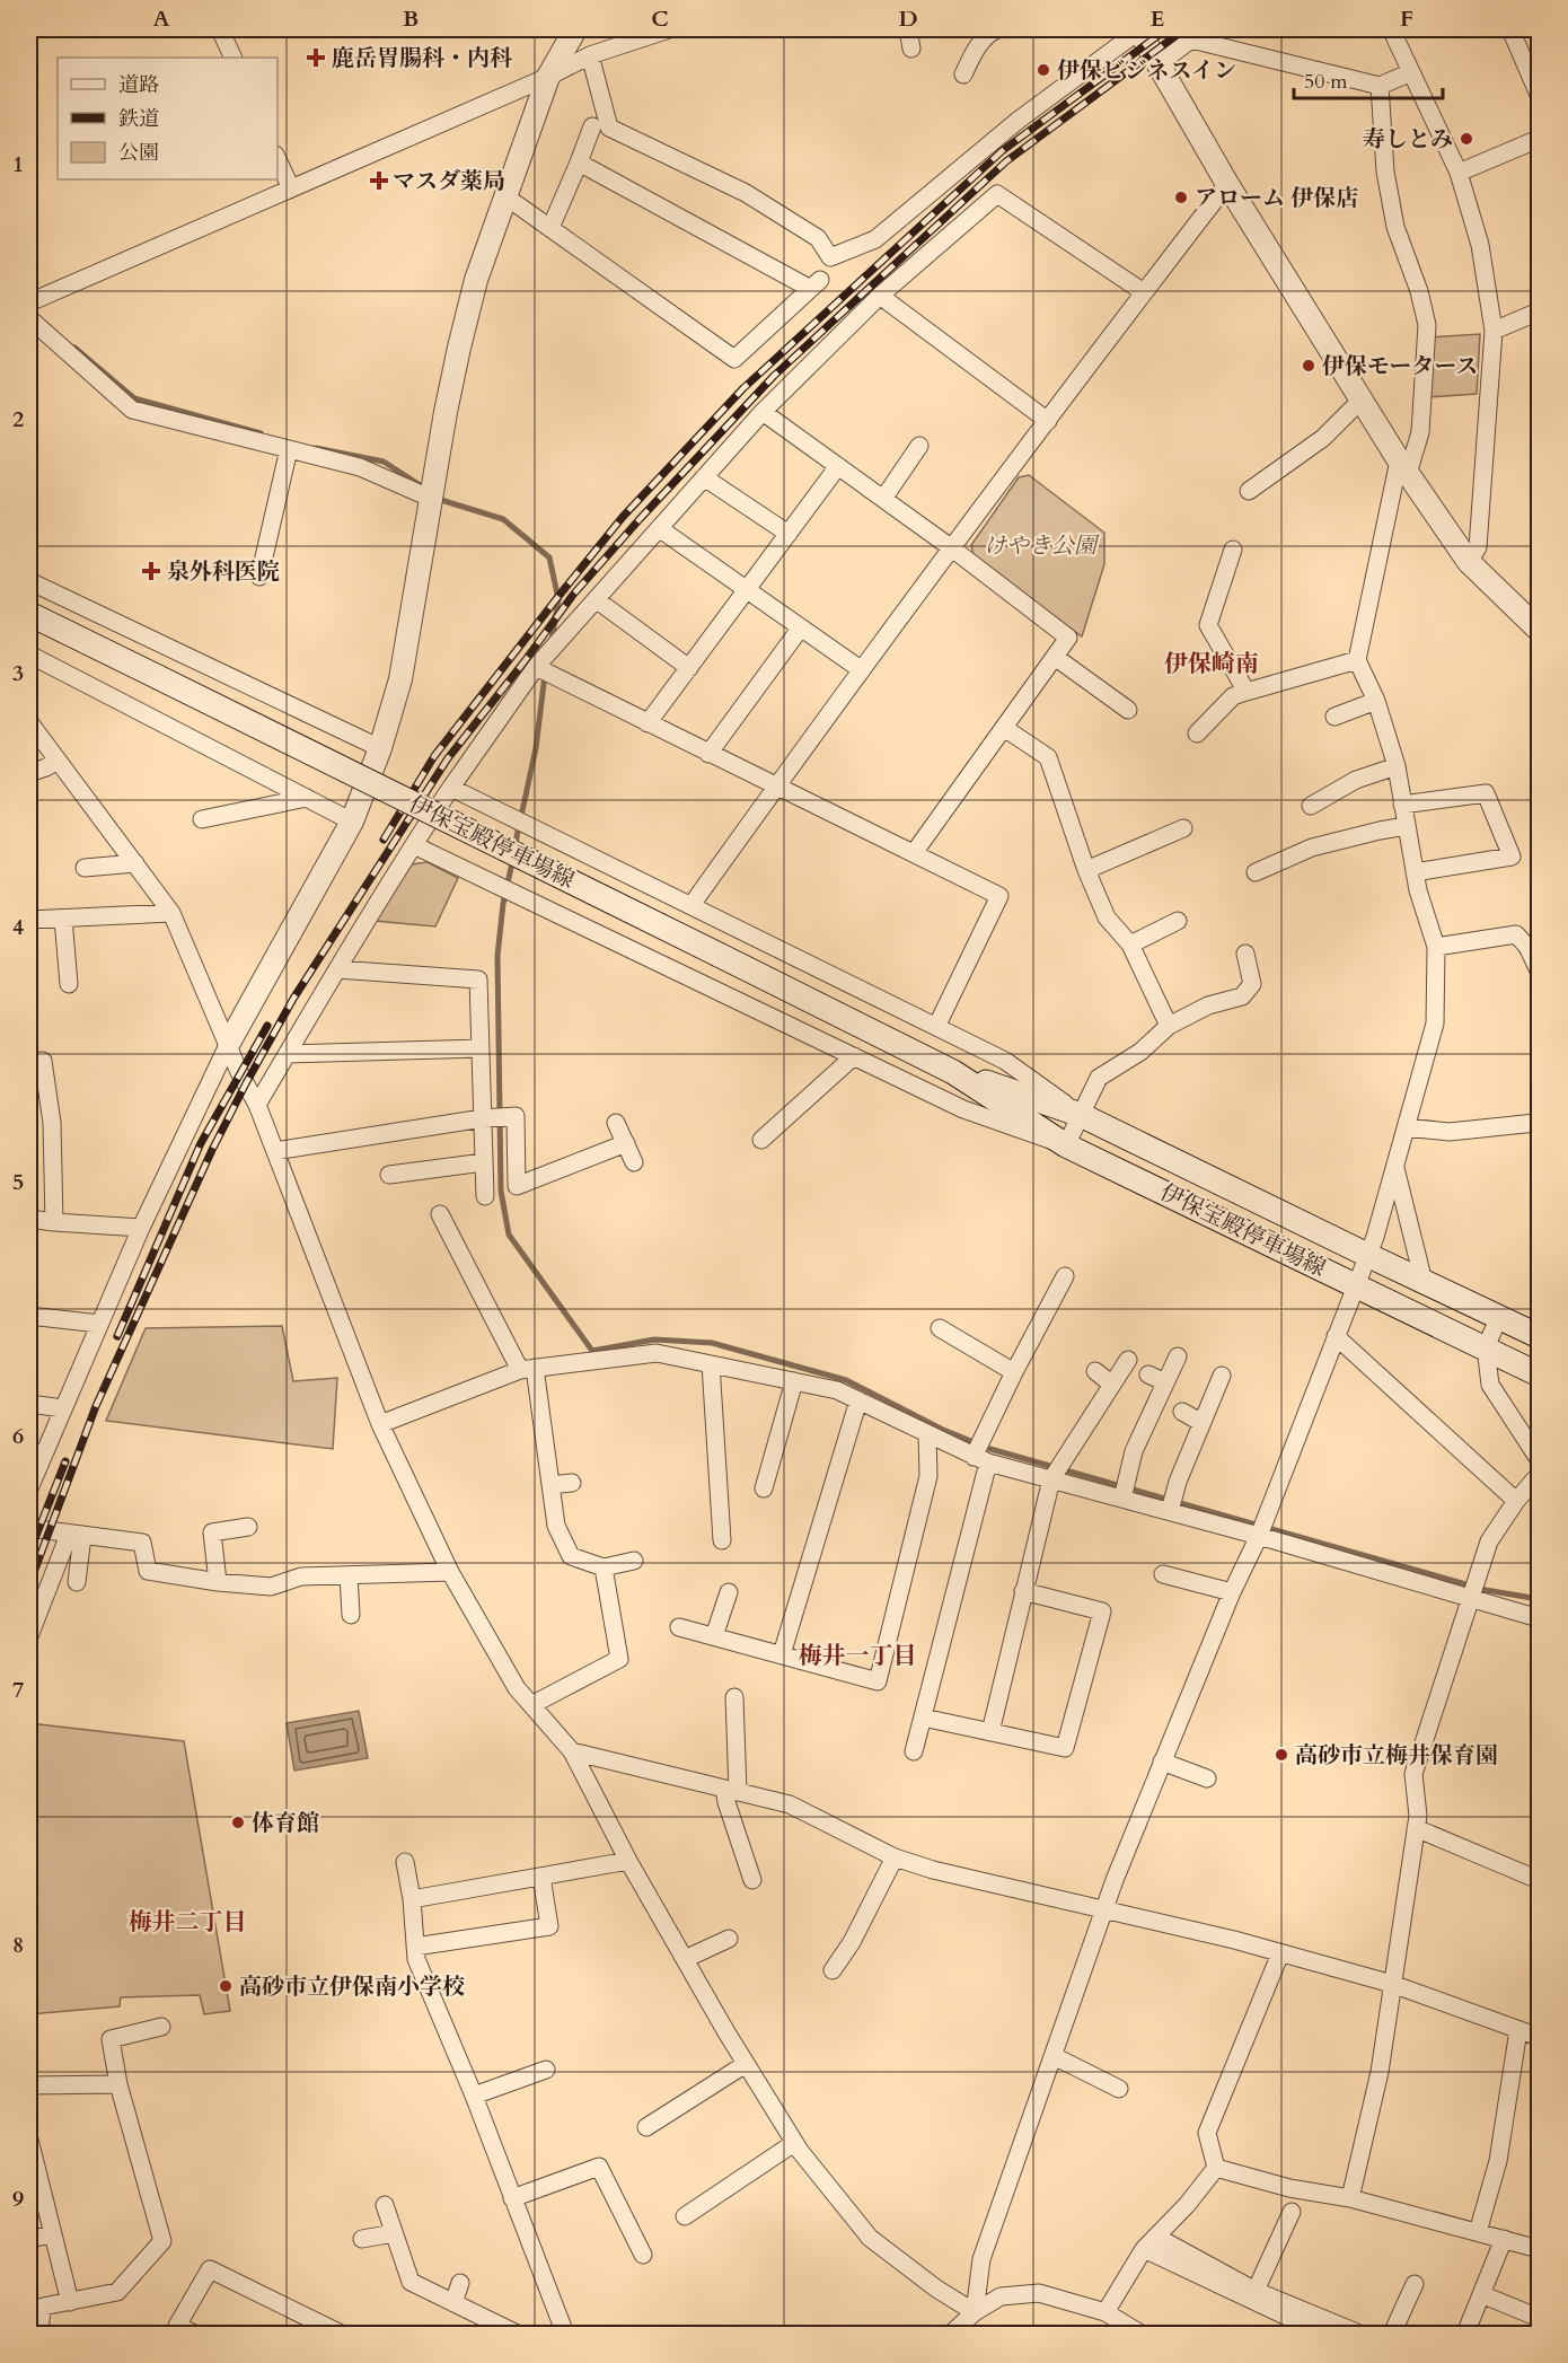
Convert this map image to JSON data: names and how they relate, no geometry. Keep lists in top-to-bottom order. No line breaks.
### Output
{"streets":{"main road":["伊保宝殿停車場線"]},"districts":["伊保崎南","梅井一丁目","梅井二丁目"],"parks":["けやき公園"],"places":{"health":["鹿岳胃腸科・内科","マスダ薬局","泉外科医院"],"other":["伊保ビジネスイン","寿しとみ","アローム 伊保店","伊保モータース","高砂市立梅井保育園","体育館","高砂市立伊保南小学校"]},"legend":["道路","鉄道","公園"],"scale_bar":"50 m","grid":{"columns":["A","B","C","D","E","F"],"rows":["1","2","3","4","5","6","7","8","9"]}}
